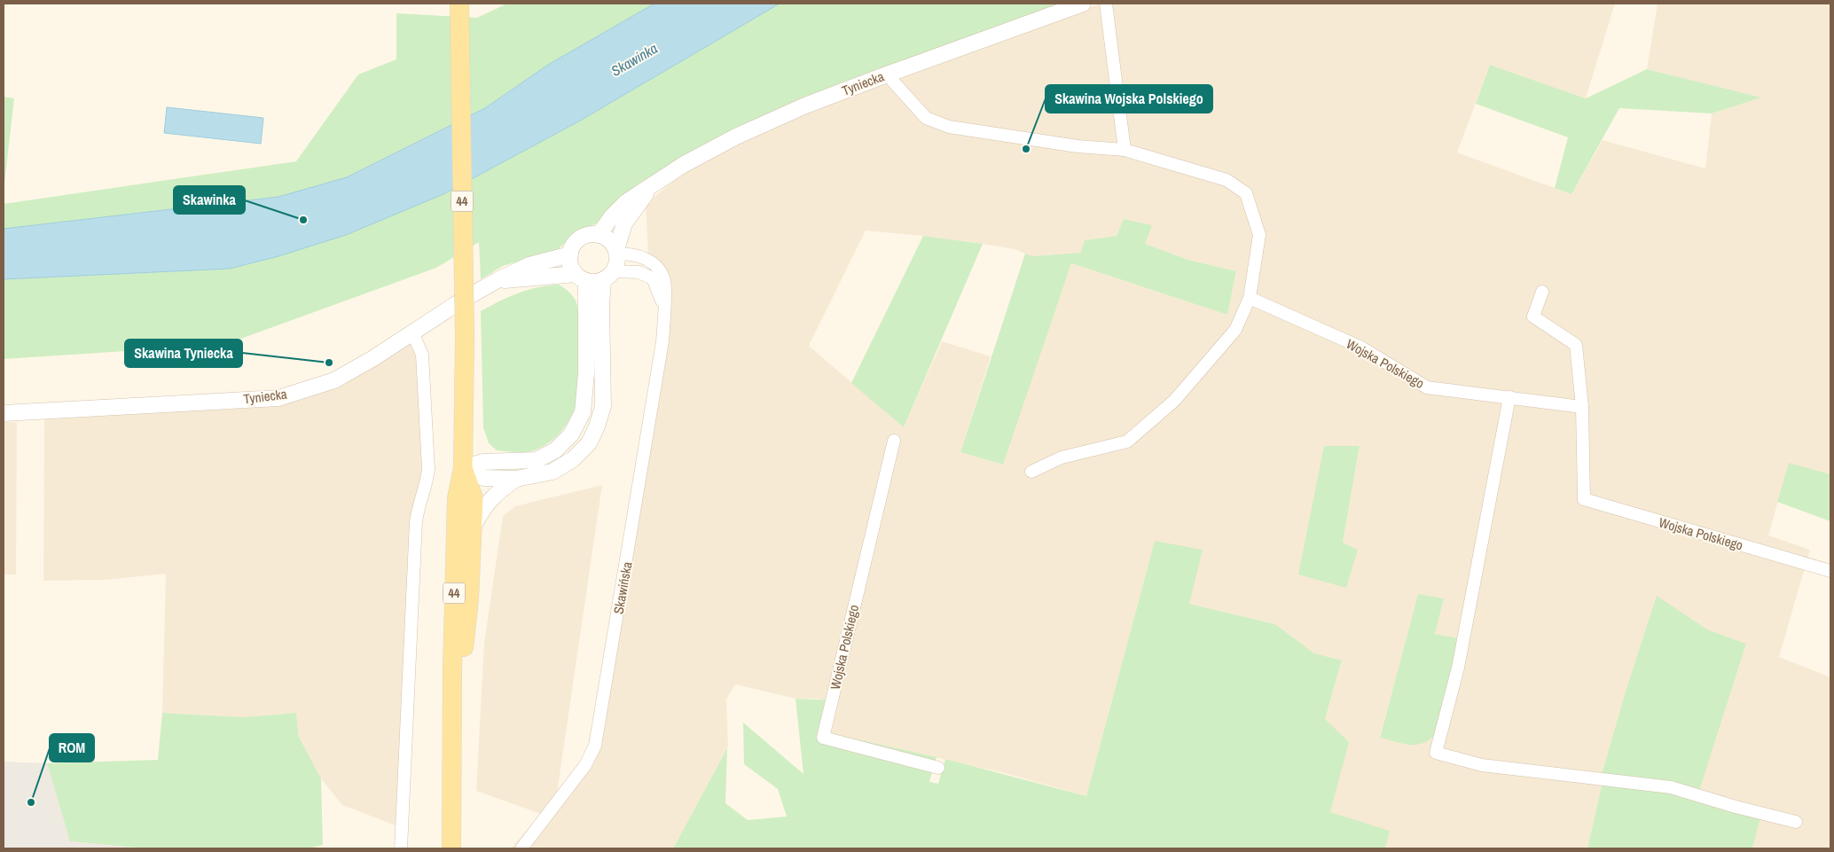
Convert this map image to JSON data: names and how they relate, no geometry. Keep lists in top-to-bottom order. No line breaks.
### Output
{"streets":{"main road":["44"],"street":["Tyniecka","Wojska Polskiego","Skawińska"]},"crossings":[["Tyniecka","Skawińska"]],"water":["Skawinka"],"places":["Skawina Wojska Polskiego","Skawinka","Skawina Tyniecka","ROM"]}
